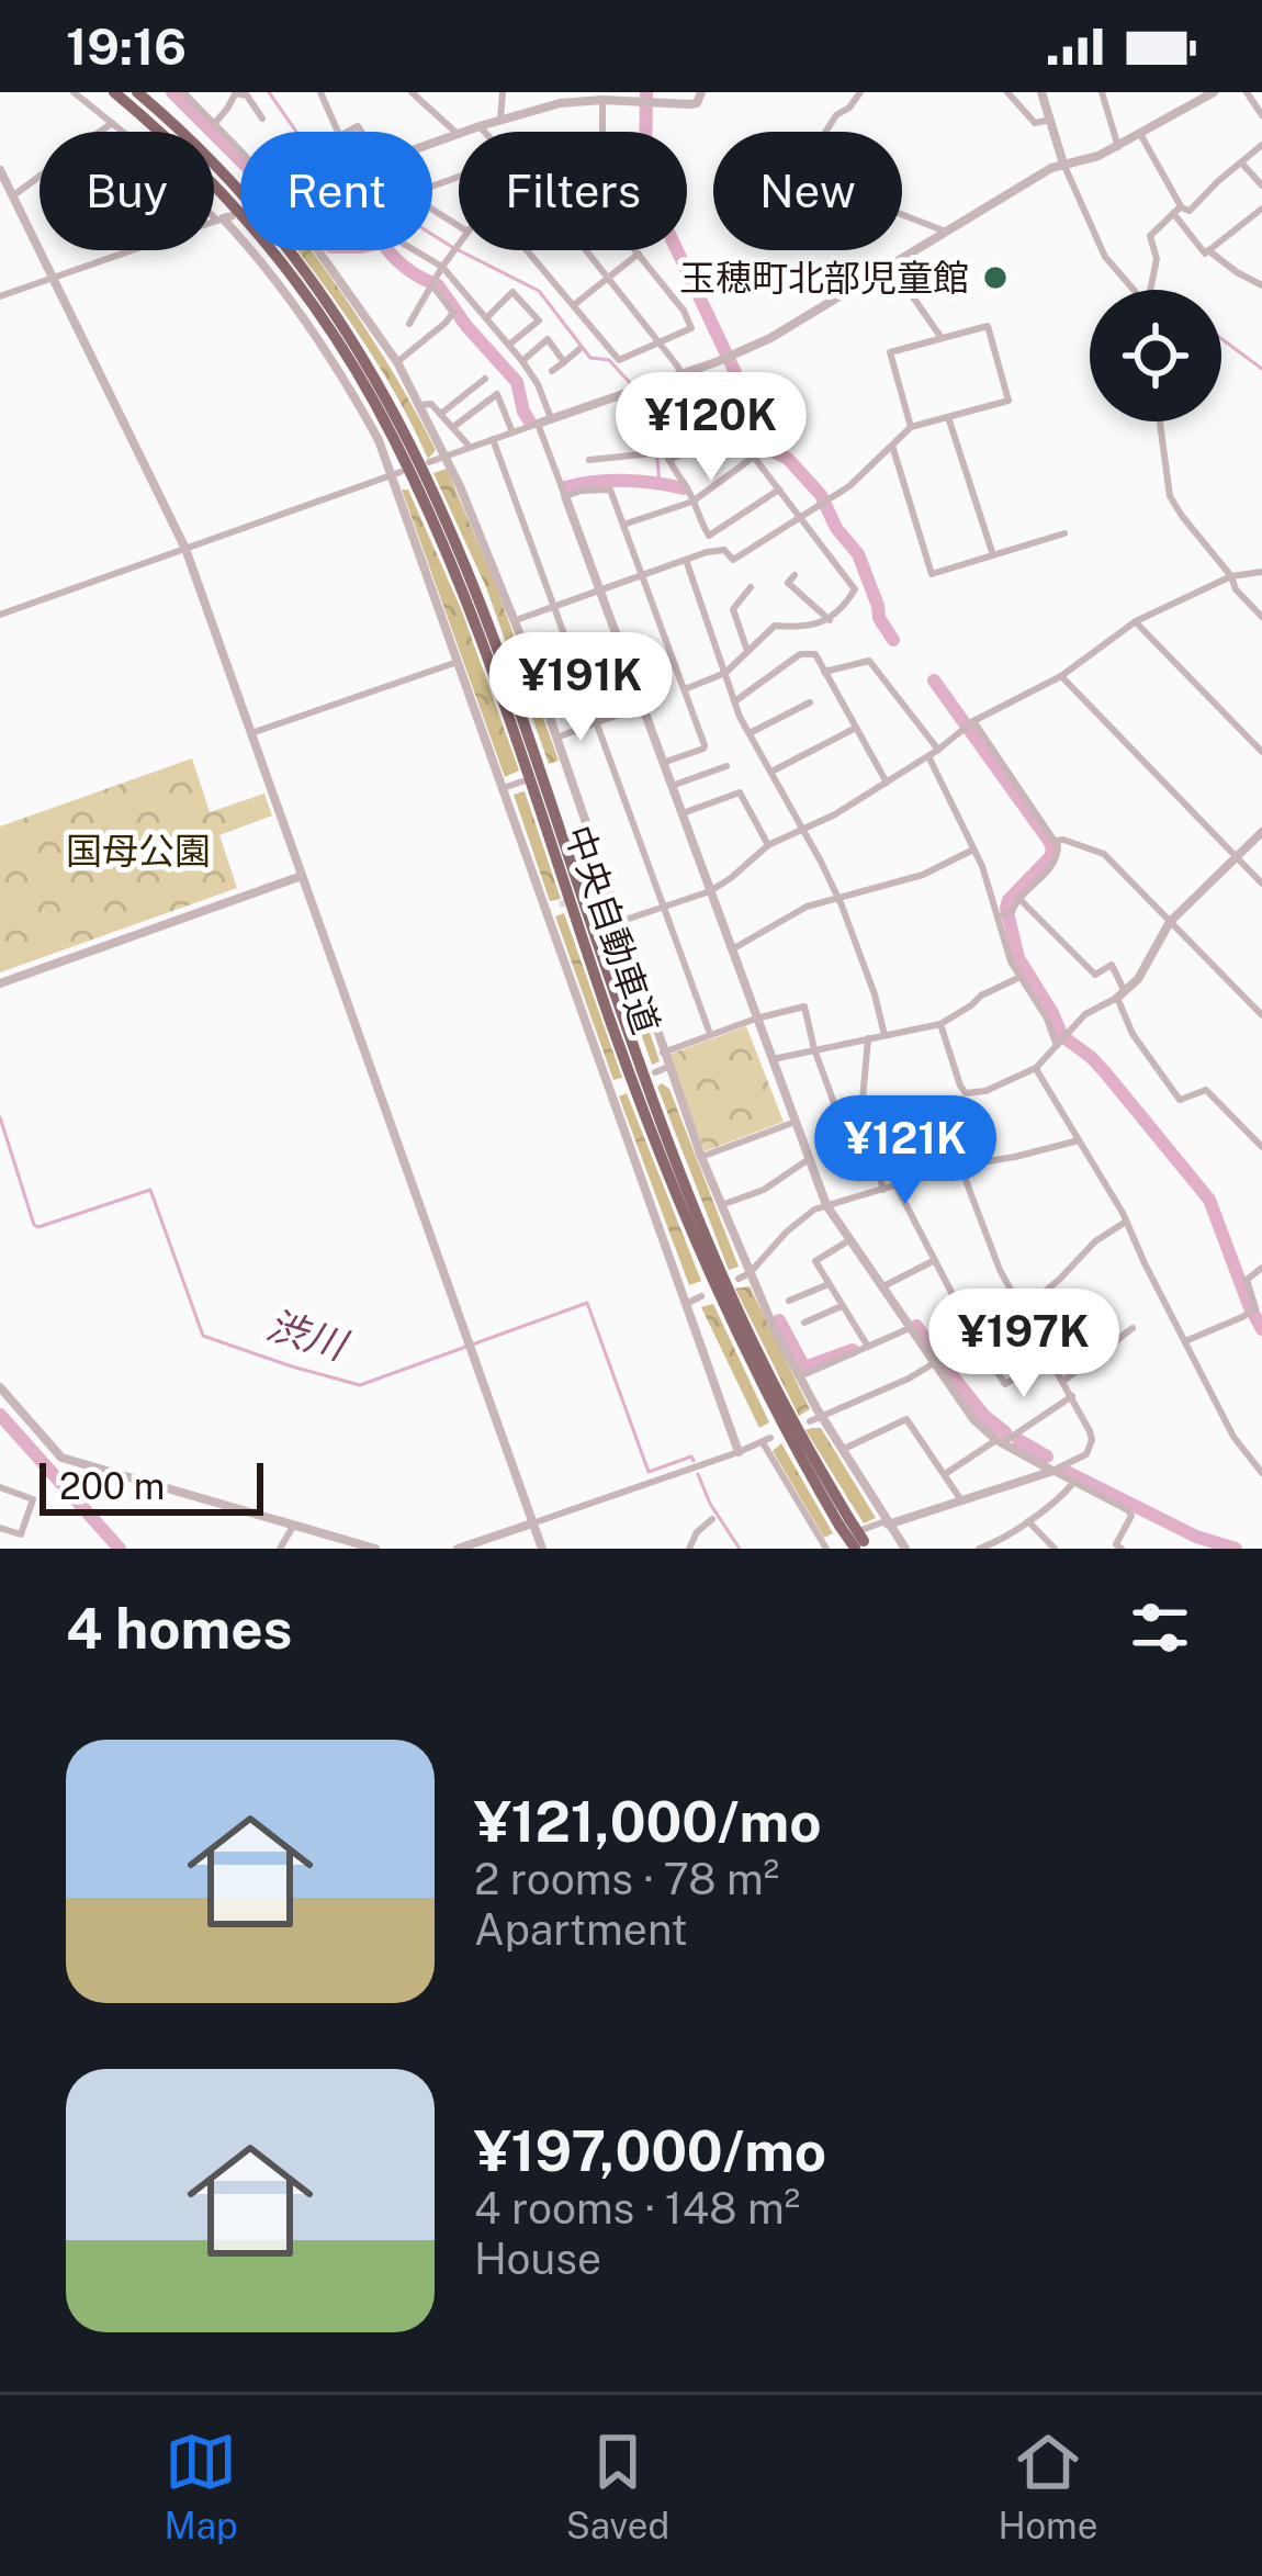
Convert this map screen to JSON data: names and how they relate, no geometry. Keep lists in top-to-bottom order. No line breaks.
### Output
{"streets":{"highway":["中央自動車道"]},"water":["渋川"],"parks":["国母公園"],"places":["玉穂町北部児童館"],"scale_bar":"200 m","page":{"status":"19:16","chip":["Buy","Rent","Filters","New"],"price":["¥120K","¥191K","¥121K","¥197K"],"scale":"200 m","heading":"4 homes","list":[{"name":"¥121,000/mo","note":"2 rooms · 78 m² · Apartment"},{"name":"¥197,000/mo","note":"4 rooms · 148 m² · House"}],"tabs":["Map","Saved","Home"]}}
